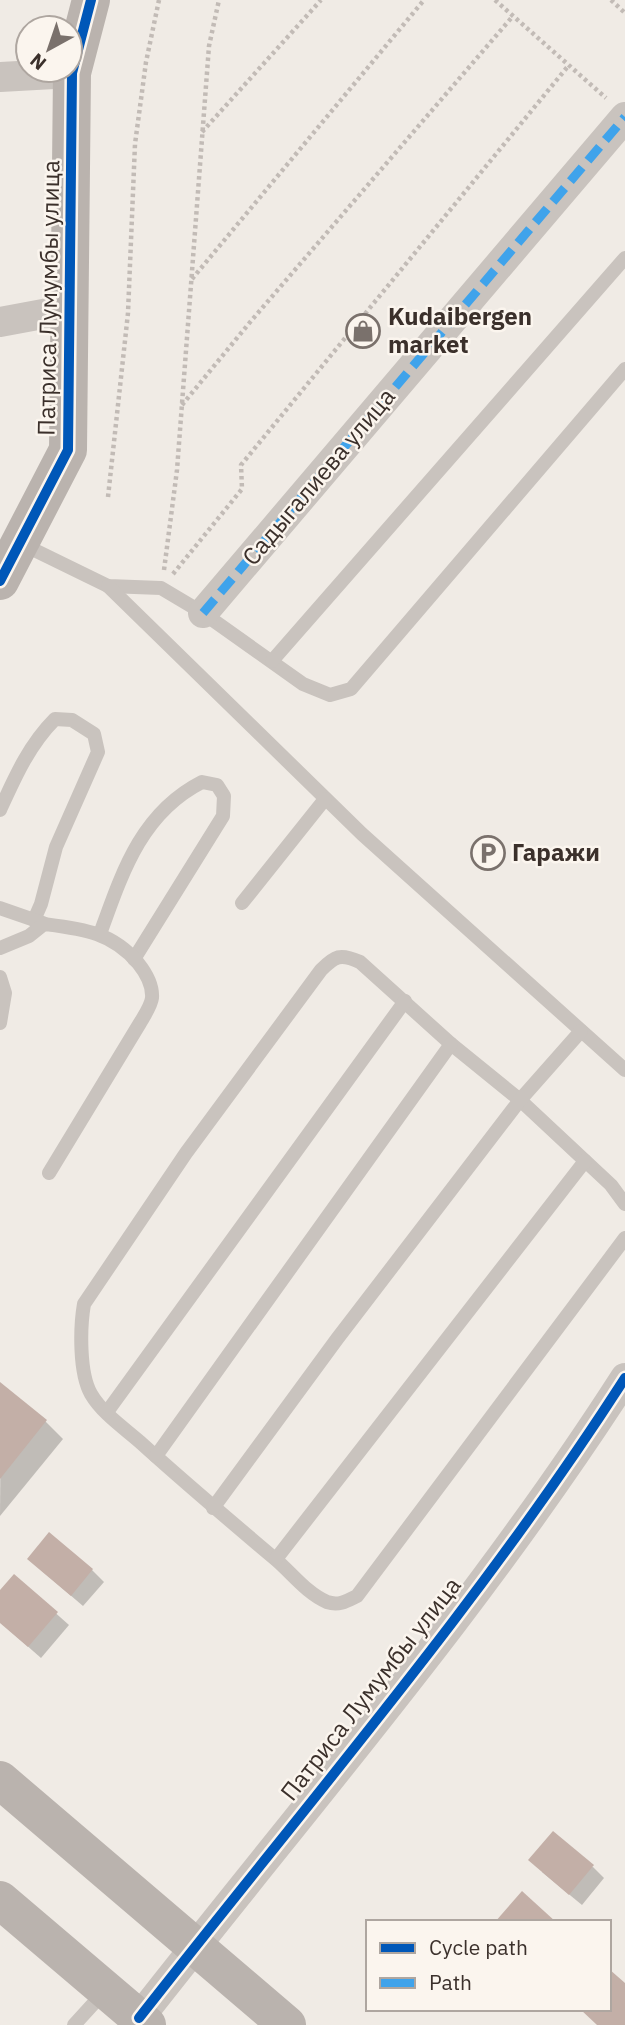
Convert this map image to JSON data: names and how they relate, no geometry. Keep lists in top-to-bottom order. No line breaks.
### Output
{"streets":{"street":["Патриса Лумумбы улица","Садыгалиева улица"]},"places":{"shop":["Kudaibergen market"],"parking":["Гаражи"]},"legend":["Cycle path","Path"],"north":"bottom left"}
